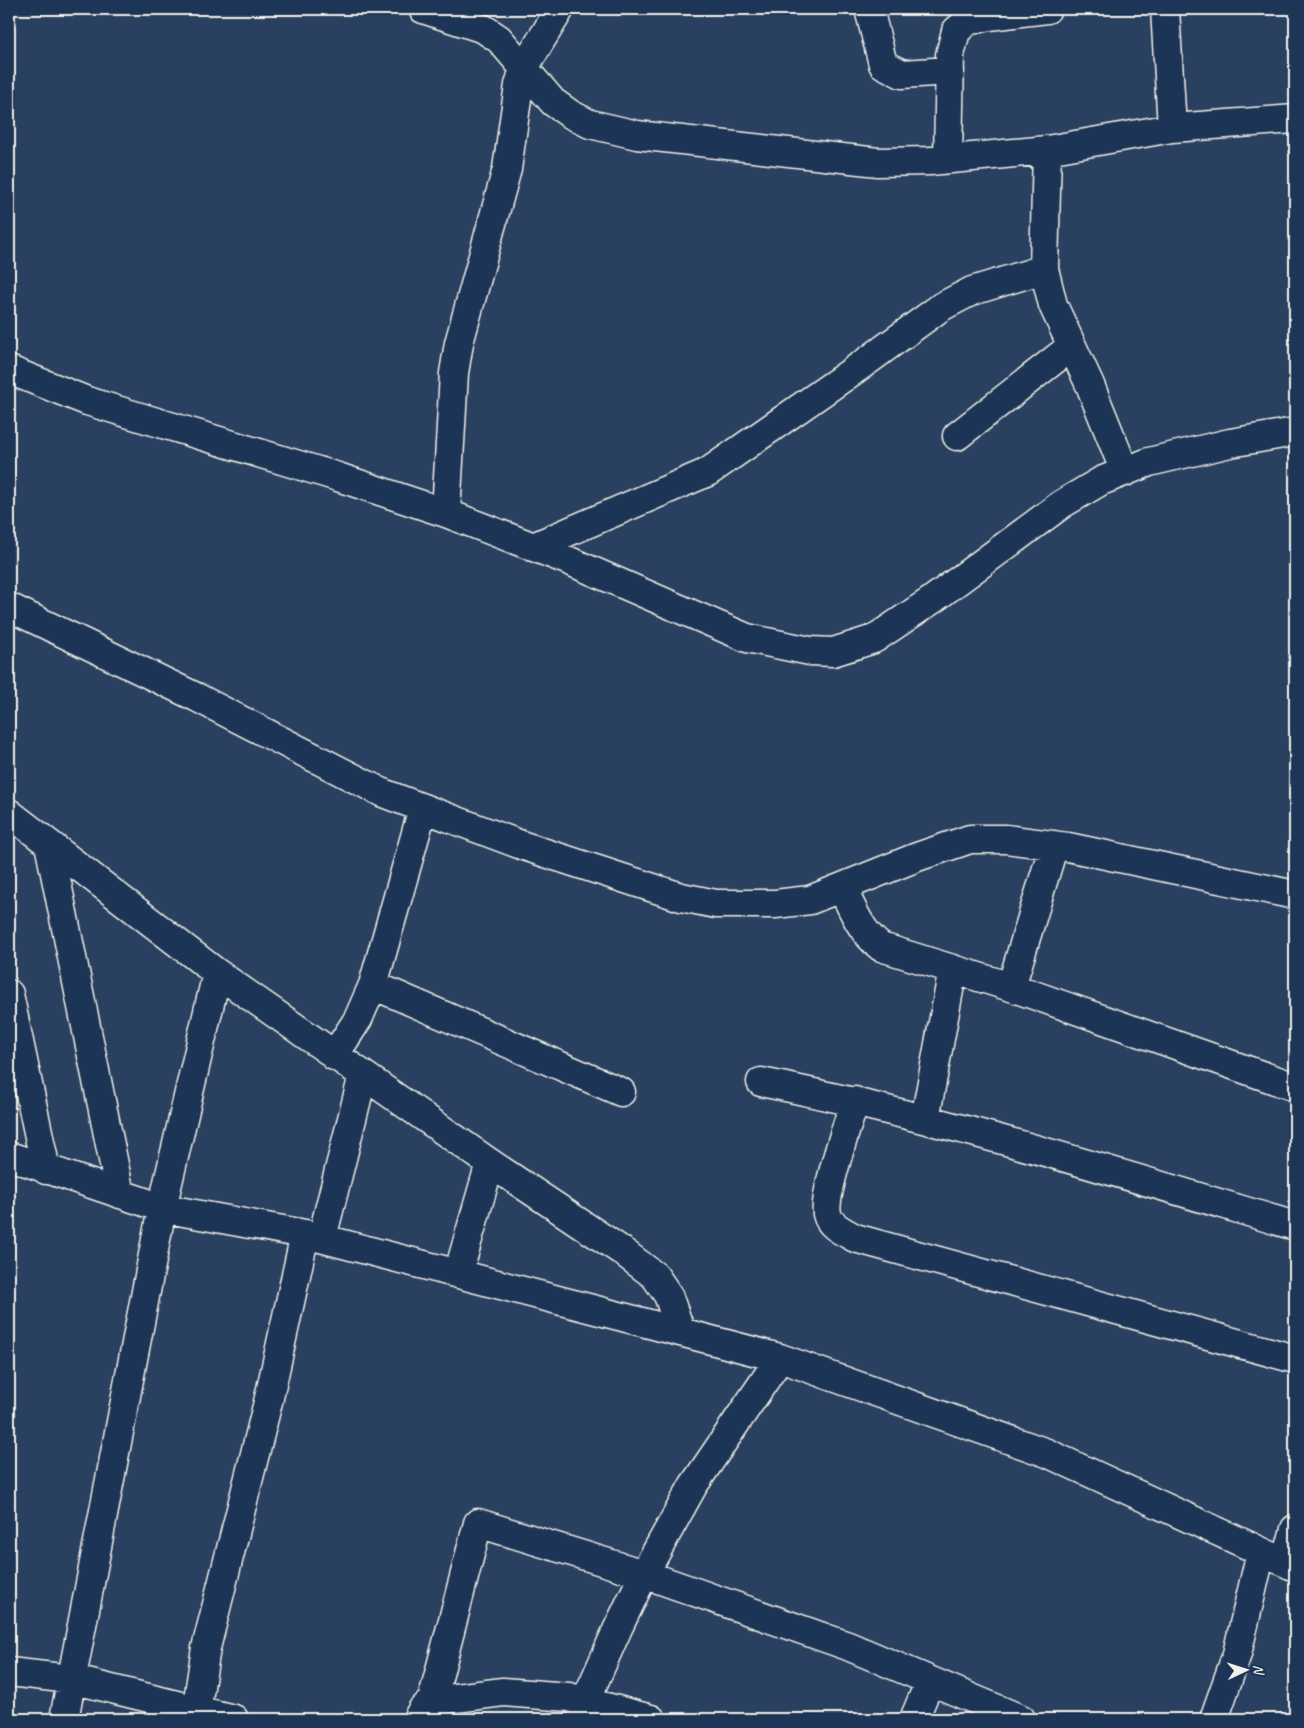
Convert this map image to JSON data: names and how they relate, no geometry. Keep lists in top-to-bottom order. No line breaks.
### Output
{"north":"right"}
